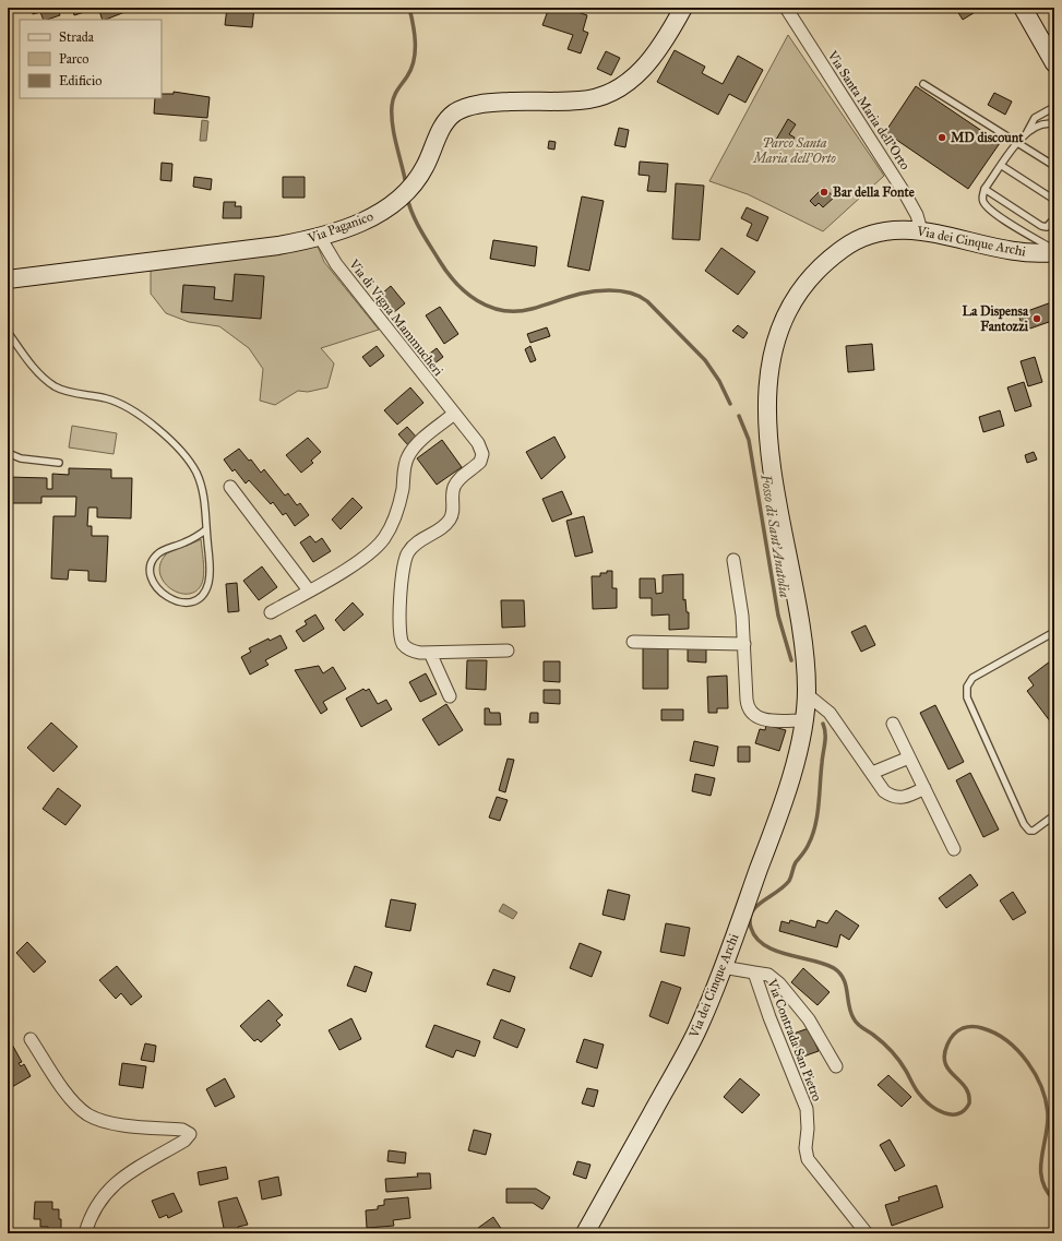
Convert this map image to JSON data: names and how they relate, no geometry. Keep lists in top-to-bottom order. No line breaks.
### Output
{"streets":{"main road":["Via Paganico","Via dei Cinque Archi"],"street":["Via Santa Maria dell'Orto","Via di Vigna Mammucheri","Via Contrada San Pietro"]},"crossings":[["Via Santa Maria dell'Orto","Via dei Cinque Archi"],["Via Paganico","Via di Vigna Mammucheri"],["Via dei Cinque Archi","Via Contrada San Pietro"]],"water":["Fosso di Sant'Anatolia"],"parks":["Parco Santa Maria dell'Orto"],"places":["MD discount","Bar della Fonte","La Dispensa Fantozzi"],"legend":["Strada","Parco","Edificio"]}
